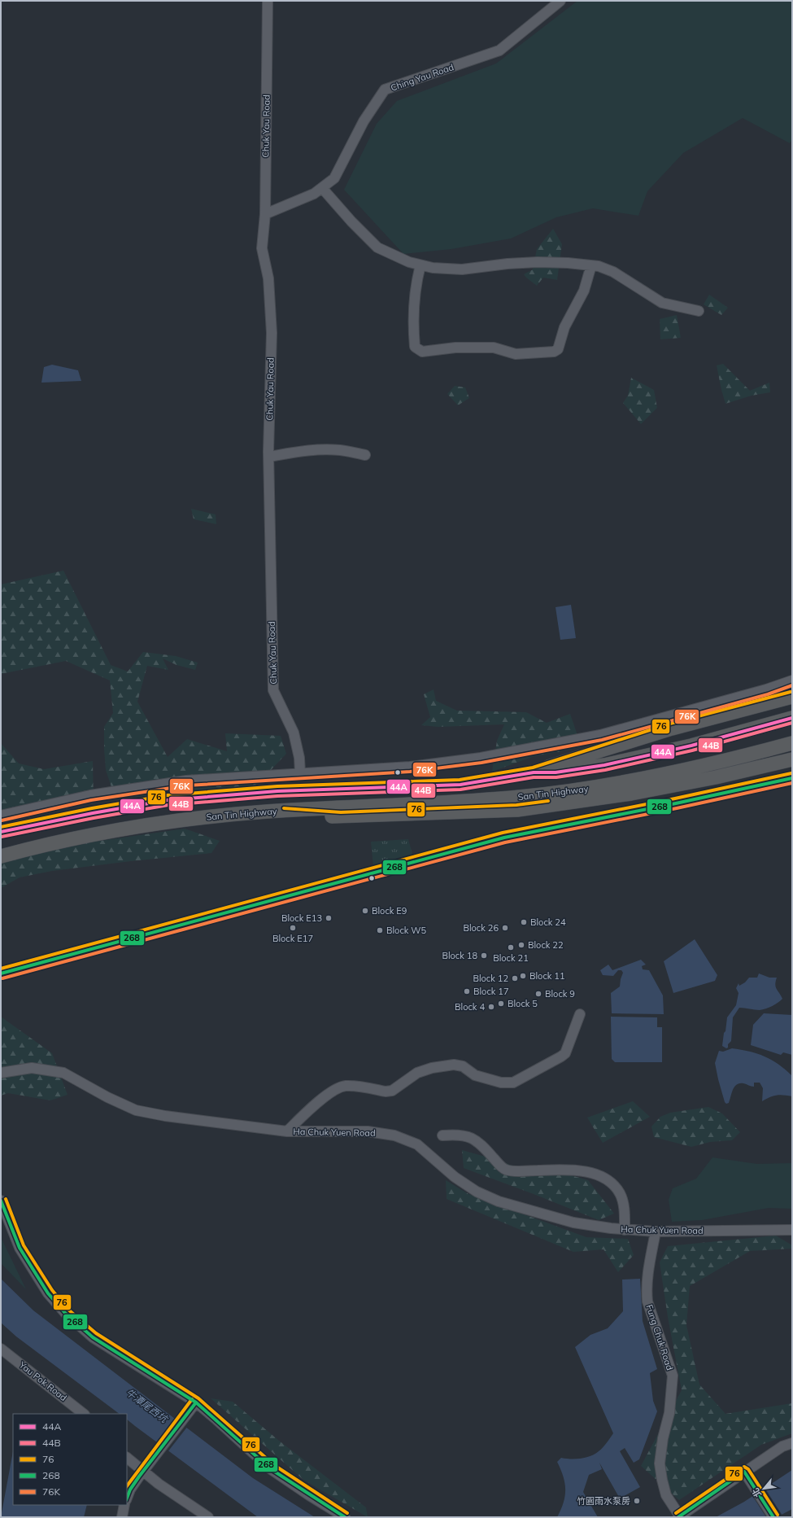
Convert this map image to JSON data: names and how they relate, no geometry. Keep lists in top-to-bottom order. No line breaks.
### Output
{"streets":{"highway":["San Tin Highway"],"street":["Ching Yau Road","Chuk Yau Road","Ha Chuk Yuen Road","Fung Chuk Road","Yau Pok Road"]},"crossings":[["Ching Yau Road","Chuk Yau Road"],["Ha Chuk Yuen Road","Fung Chuk Road"]],"water":["牛潭尾西坑"],"places":["Block E9","Block E13","Block 24","Block E17","Block 26","Block W5","Block 22","Block 21","Block 18","Block 11","Block 12","Block 17","Block 9","Block 5","Block 4","竹園雨水泵房"],"lines":["transit line 76K","transit line 76","transit line 44A","transit line 44B","transit line 268"],"legend":["44A","44B","76","268","76K"],"north":"bottom left"}
